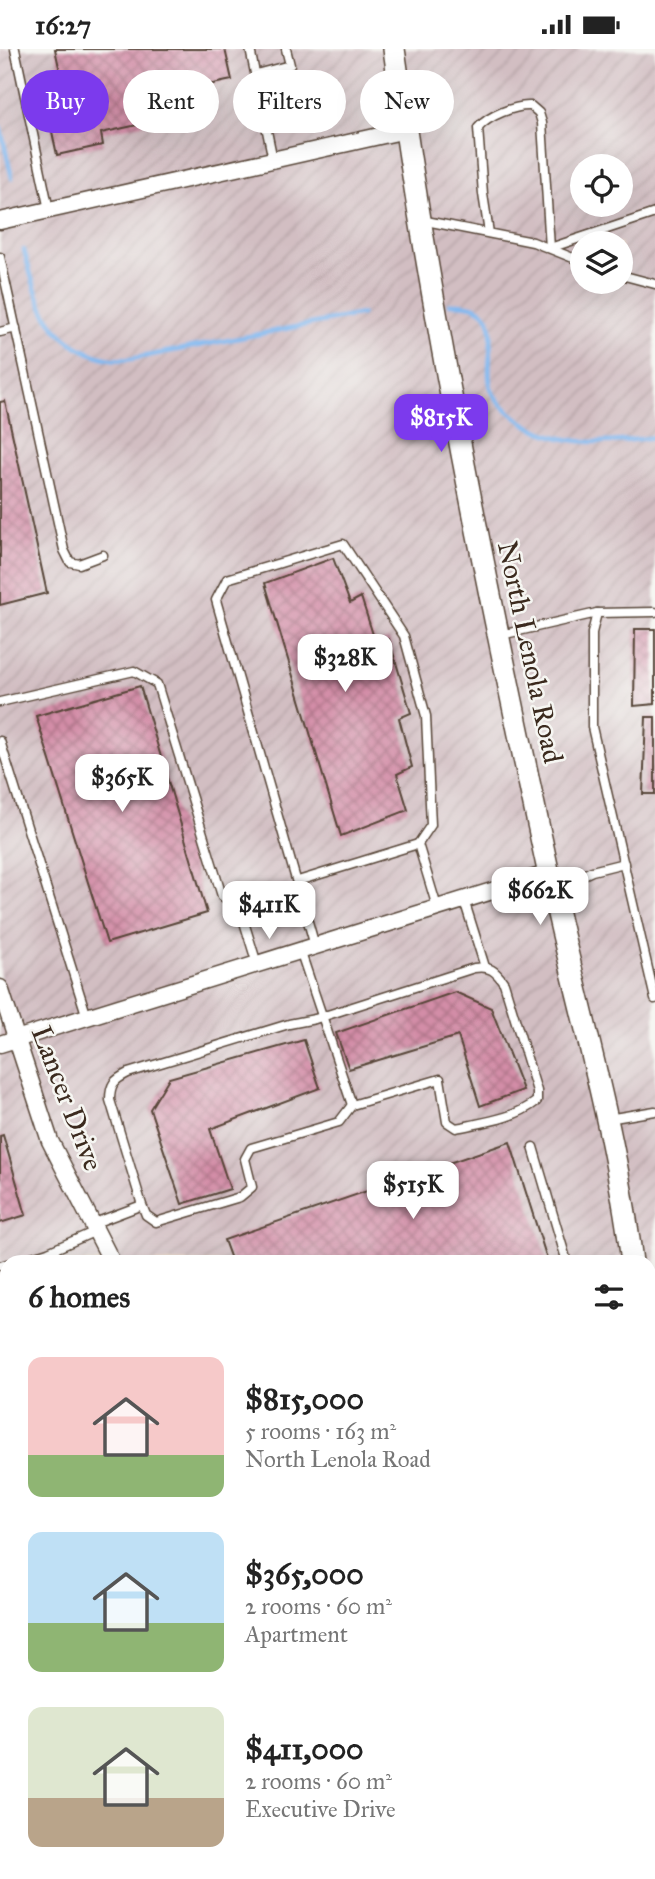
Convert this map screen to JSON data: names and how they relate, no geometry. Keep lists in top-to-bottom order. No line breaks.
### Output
{"streets":{"main road":["North Lenola Road"],"street":["Lancer Drive"]},"page":{"status":"16:27","chip":["Buy","Rent","Filters","New"],"price":["$815K","$328K","$365K","$662K","$411K","$515K"],"heading":"6 homes","list":[{"name":"$815,000","note":"5 rooms · 163 m² · North Lenola Road"},{"name":"$365,000","note":"2 rooms · 60 m² · Apartment"},{"name":"$411,000","note":"2 rooms · 60 m² · Executive Drive"}]}}
